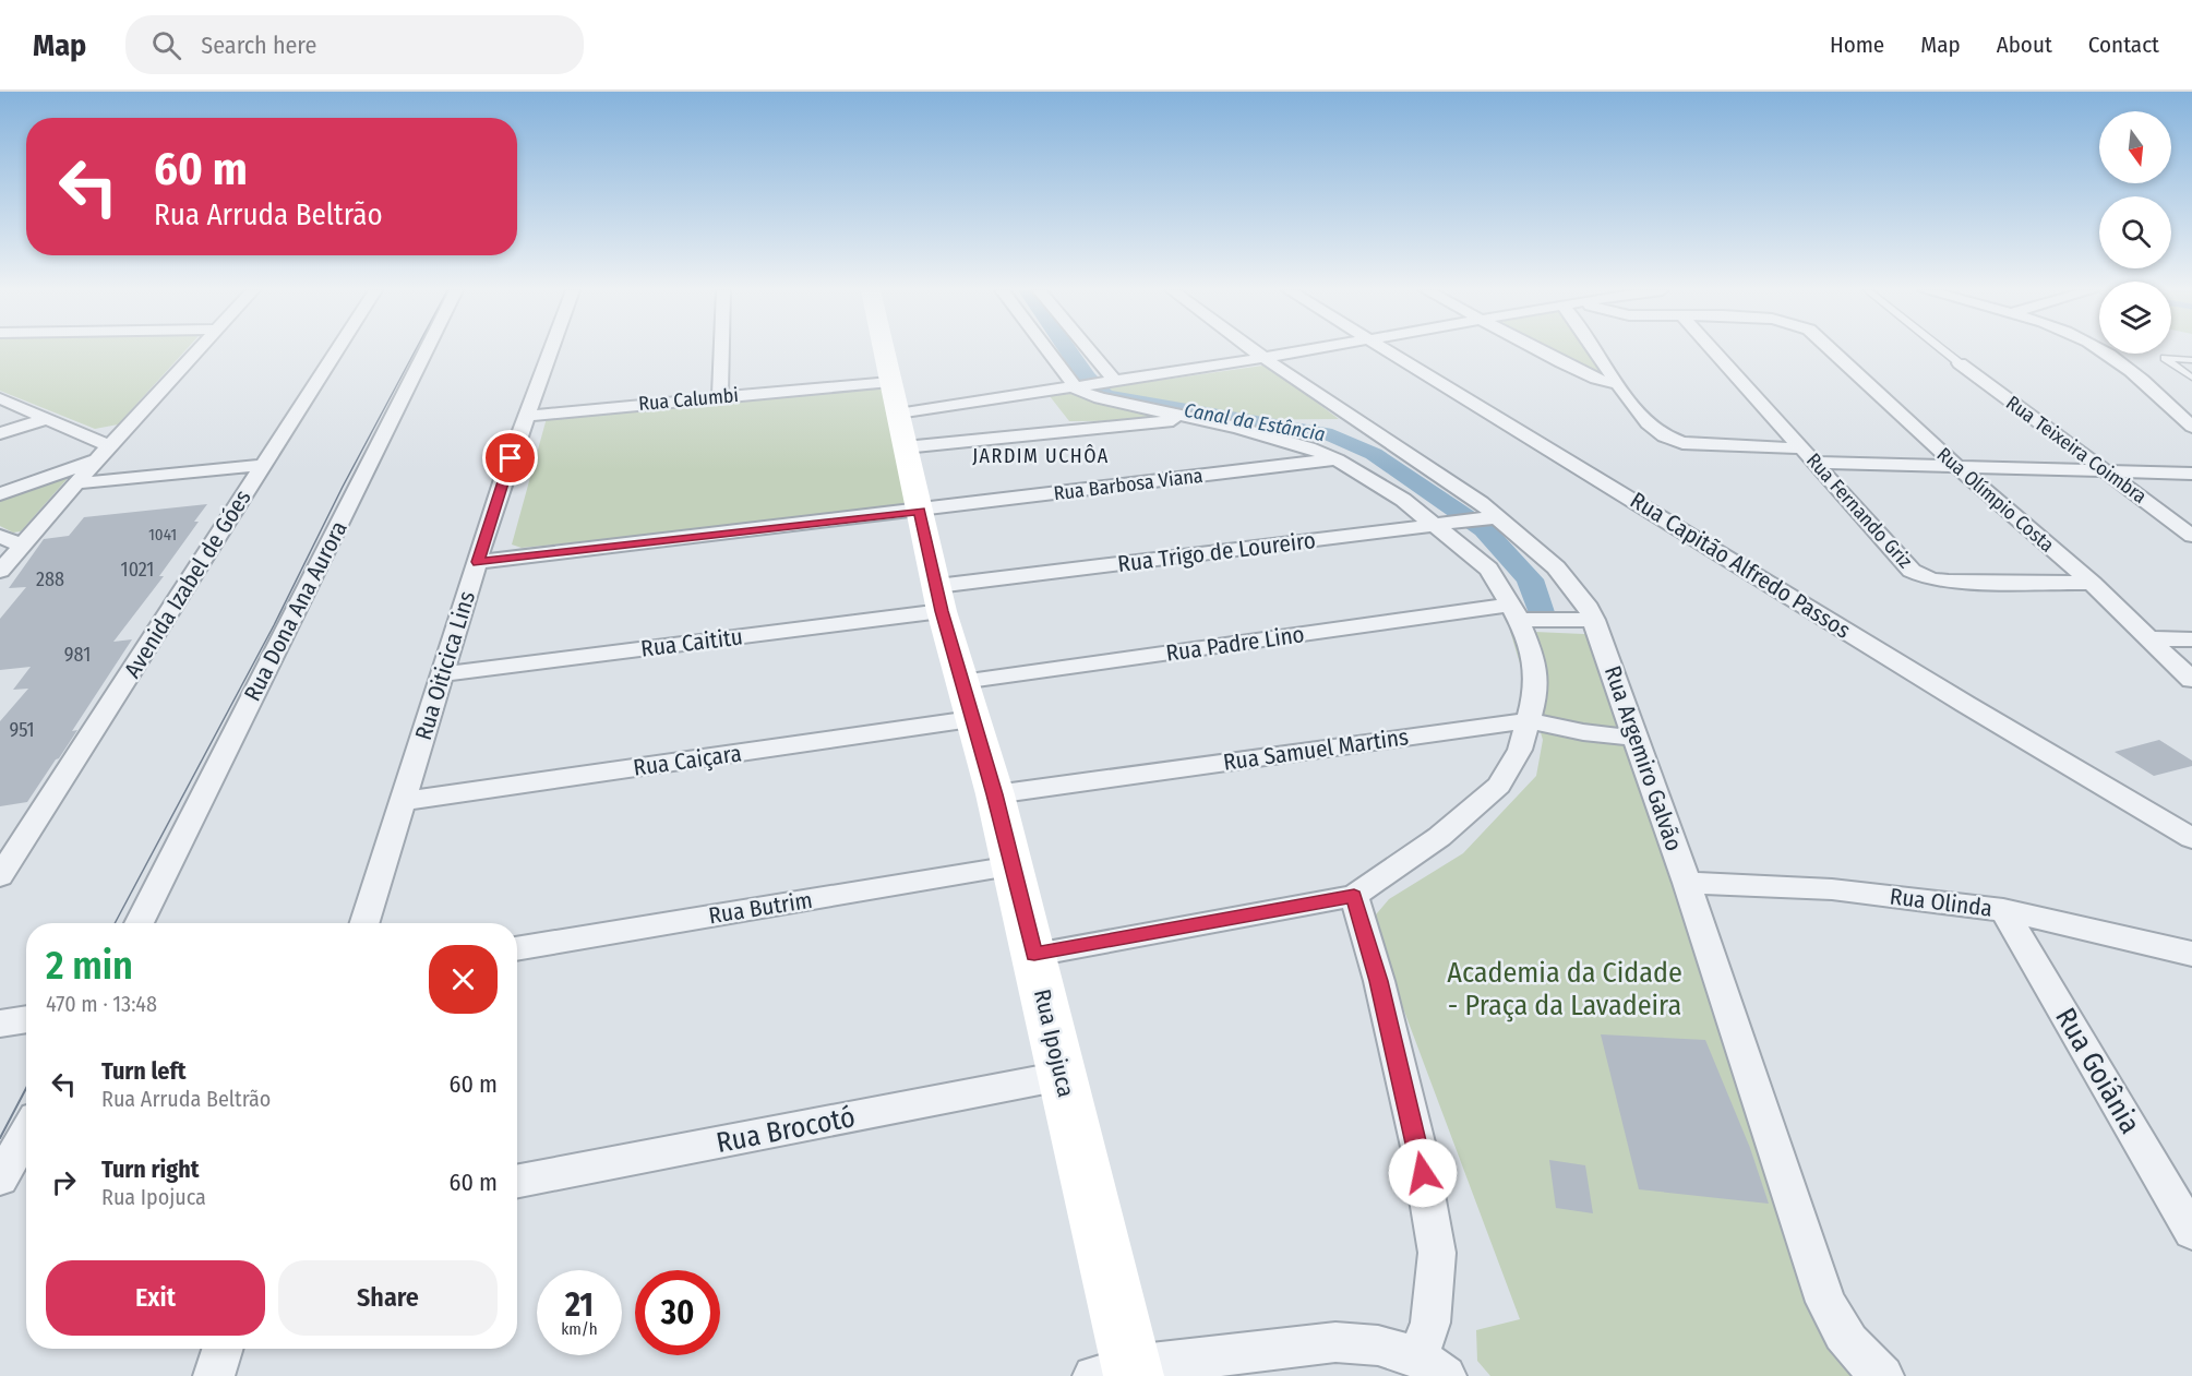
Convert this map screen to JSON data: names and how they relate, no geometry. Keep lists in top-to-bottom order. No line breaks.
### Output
{"streets":{"main road":["Rua Ipojuca"],"street":["Rua Calumbi","Rua Teixeira Coimbra","Rua Barbosa Viana","Rua Olímpio Costa","Rua Fernando Griz","Rua Trigo de Loureiro","Rua Capitão Alfredo Passos","Avenida Izabel de Góes","Rua Dona Ana Aurora","Rua Caititu","Rua Padre Lino","Rua Oiticica Lins","Rua Samuel Martins","Rua Argemiro Galvão","Rua Caiçara","Rua Olinda","Rua Butrim","Rua Goiânia","Rua Brocotó"]},"crossings":[["Rua Calumbi","Rua Oiticica Lins"],["Rua Calumbi","Rua Ipojuca"],["Rua Barbosa Viana","Rua Oiticica Lins"],["Rua Barbosa Viana","Rua Ipojuca"],["Rua Olímpio Costa","Rua Fernando Griz"],["Rua Trigo de Loureiro","Rua Caititu"],["Rua Trigo de Loureiro","Rua Argemiro Galvão"],["Rua Trigo de Loureiro","Rua Ipojuca"],["Rua Caititu","Rua Oiticica Lins"],["Rua Caititu","Rua Ipojuca"],["Rua Padre Lino","Rua Argemiro Galvão"],["Rua Padre Lino","Rua Caiçara"],["Rua Padre Lino","Rua Ipojuca"],["Rua Oiticica Lins","Rua Caiçara"],["Rua Samuel Martins","Rua Argemiro Galvão"],["Rua Samuel Martins","Rua Ipojuca"],["Rua Argemiro Galvão","Rua Olinda"],["Rua Caiçara","Rua Ipojuca"],["Rua Olinda","Rua Goiânia"],["Rua Butrim","Rua Ipojuca"],["Rua Ipojuca","Rua Brocotó"]],"districts":["JARDIM UCHÔA"],"water":["Canal da Estância"],"parks":["Academia da Cidade - Praça da Lavadeira"],"house_numbers":["1041","1021","288","981","951"],"north":"bottom","page":{"header":"Map","search":"Search here","nav":["Home","Map","About","Contact"],"turn":["60 m","Rua Arruda Beltrão"],"heading":["2 min","470 m · 13:48"],"list":[{"name":"Turn left","note":"Rua Arruda Beltrão","value":"60 m"},{"name":"Turn right","note":"Rua Ipojuca","value":"60 m"}],"buttons":["Exit","Share"],"speed":"21 km/h","limit":"30"}}
